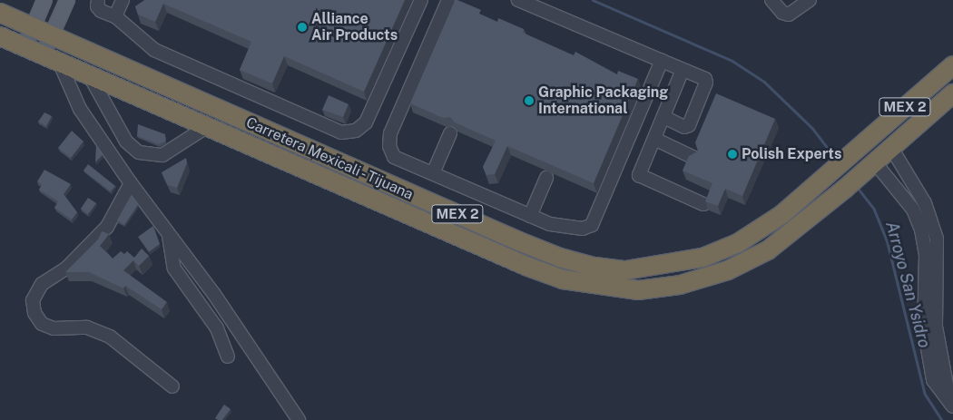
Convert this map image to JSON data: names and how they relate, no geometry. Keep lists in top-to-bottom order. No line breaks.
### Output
{"streets":{"highway":["MEX 2","Carretera Mexicali - Tijuana"]},"water":["Arroyo San Ysidro"],"places":["Alliance Air Products","Graphic Packaging International","Polish Experts"]}
